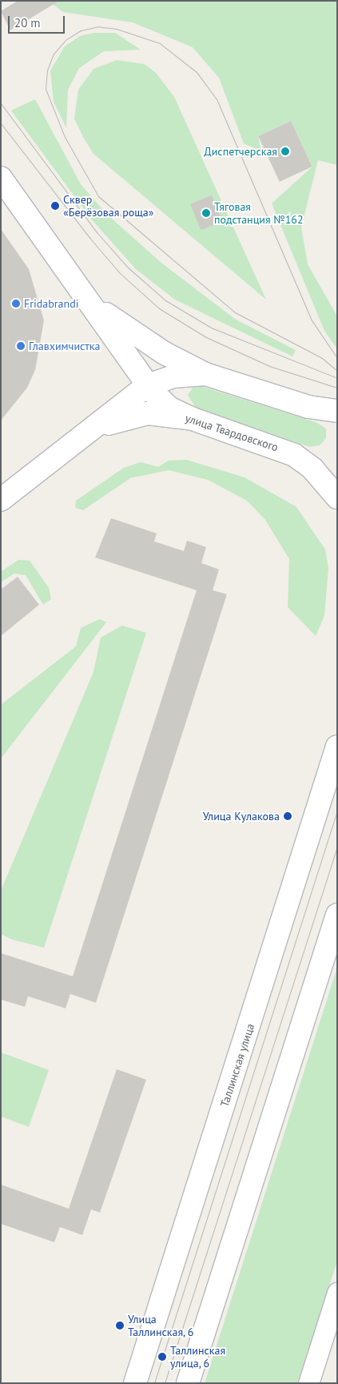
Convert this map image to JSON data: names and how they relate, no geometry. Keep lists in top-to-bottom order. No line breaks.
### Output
{"streets":{"main road":["улица Твардовского","Таллинская улица"]},"places":["Диспетчерская","Сквер «Берёзовая роща»","Тяговая подстанция №162","Fridabrandi","Главхимчистка","Улица Кулакова","Улица Таллинская, 6","Таллинская улица, 6"],"scale_bar":"20 m"}
